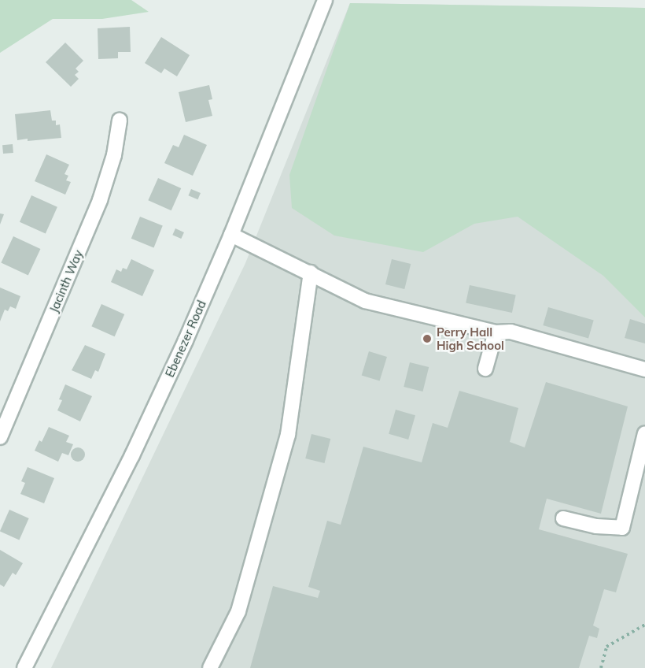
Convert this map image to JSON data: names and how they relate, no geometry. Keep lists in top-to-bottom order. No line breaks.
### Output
{"streets":{"street":["Jacinth Way","Ebenezer Road"]},"places":["Perry Hall High School"]}
